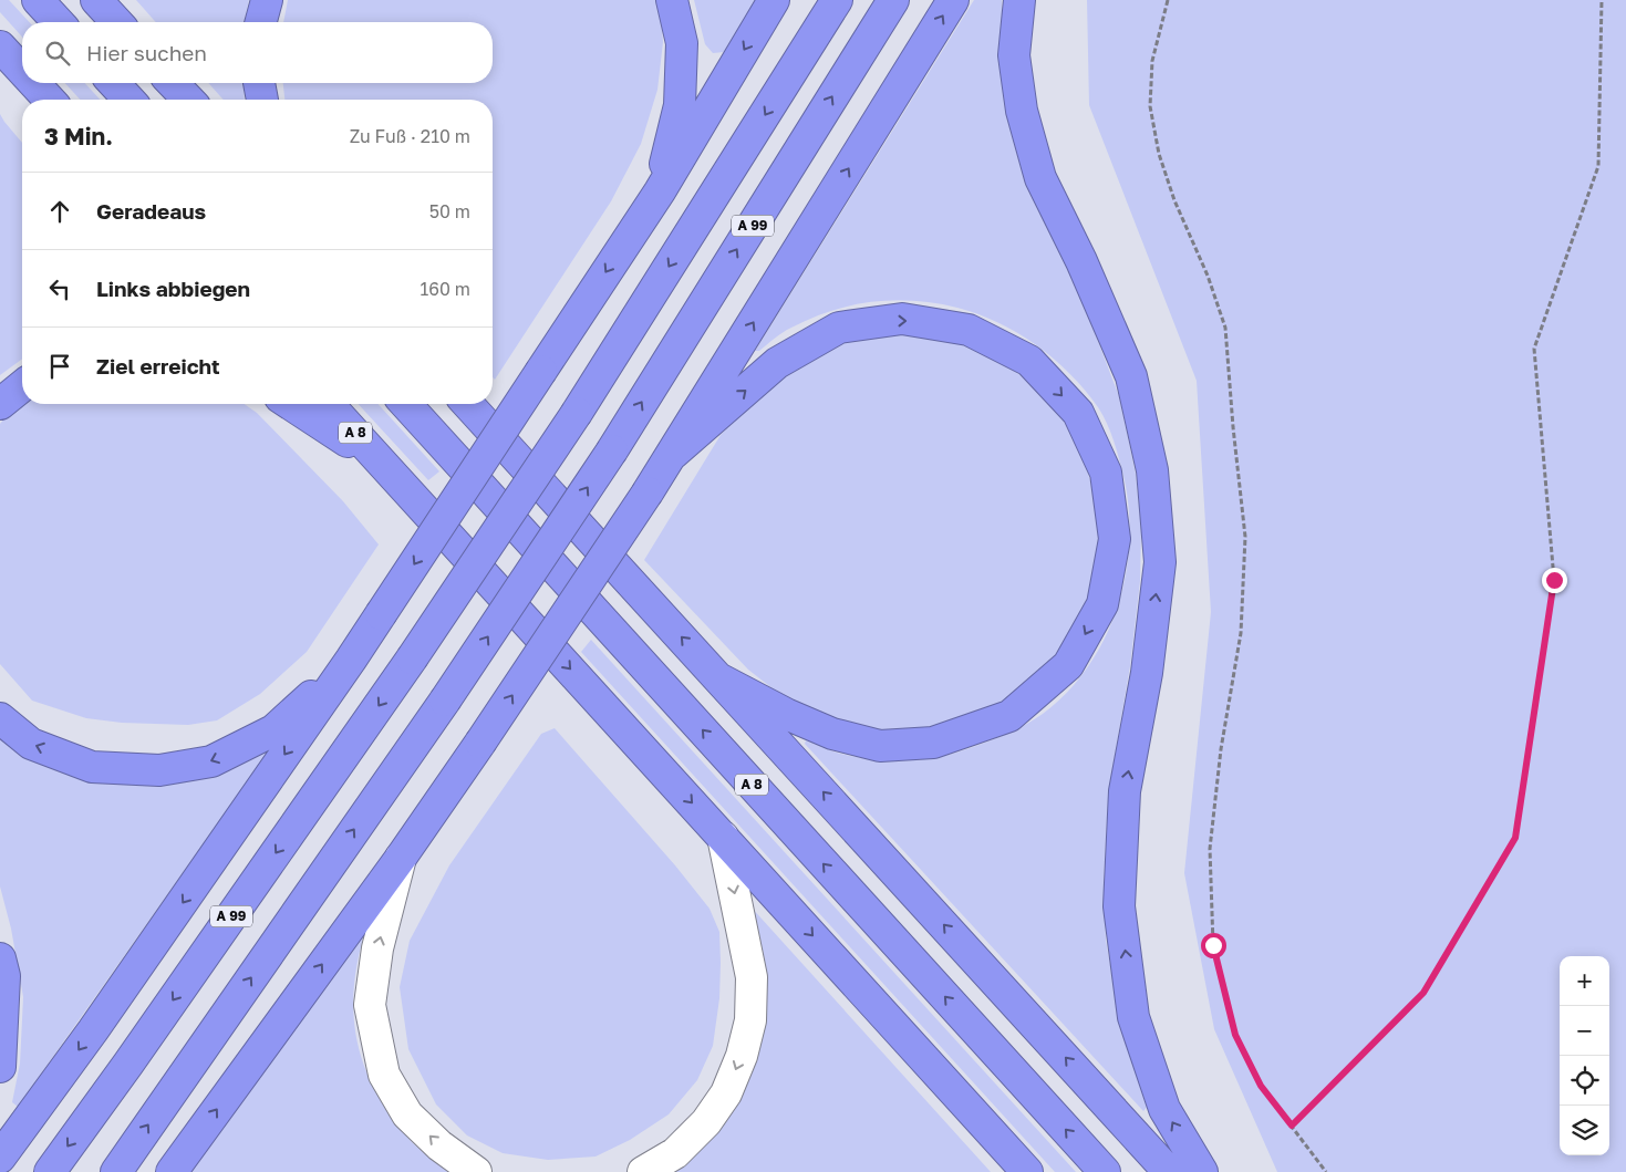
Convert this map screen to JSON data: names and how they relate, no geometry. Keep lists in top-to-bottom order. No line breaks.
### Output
{"streets":{"highway":["A 99","A 8"]},"page":{"search":"Hier suchen","heading":["3 Min.","Zu Fuß · 210 m"],"list":[["Geradeaus","50 m"],["Links abbiegen","160 m"],"Ziel erreicht"],"map_buttons":["+","−"]}}
